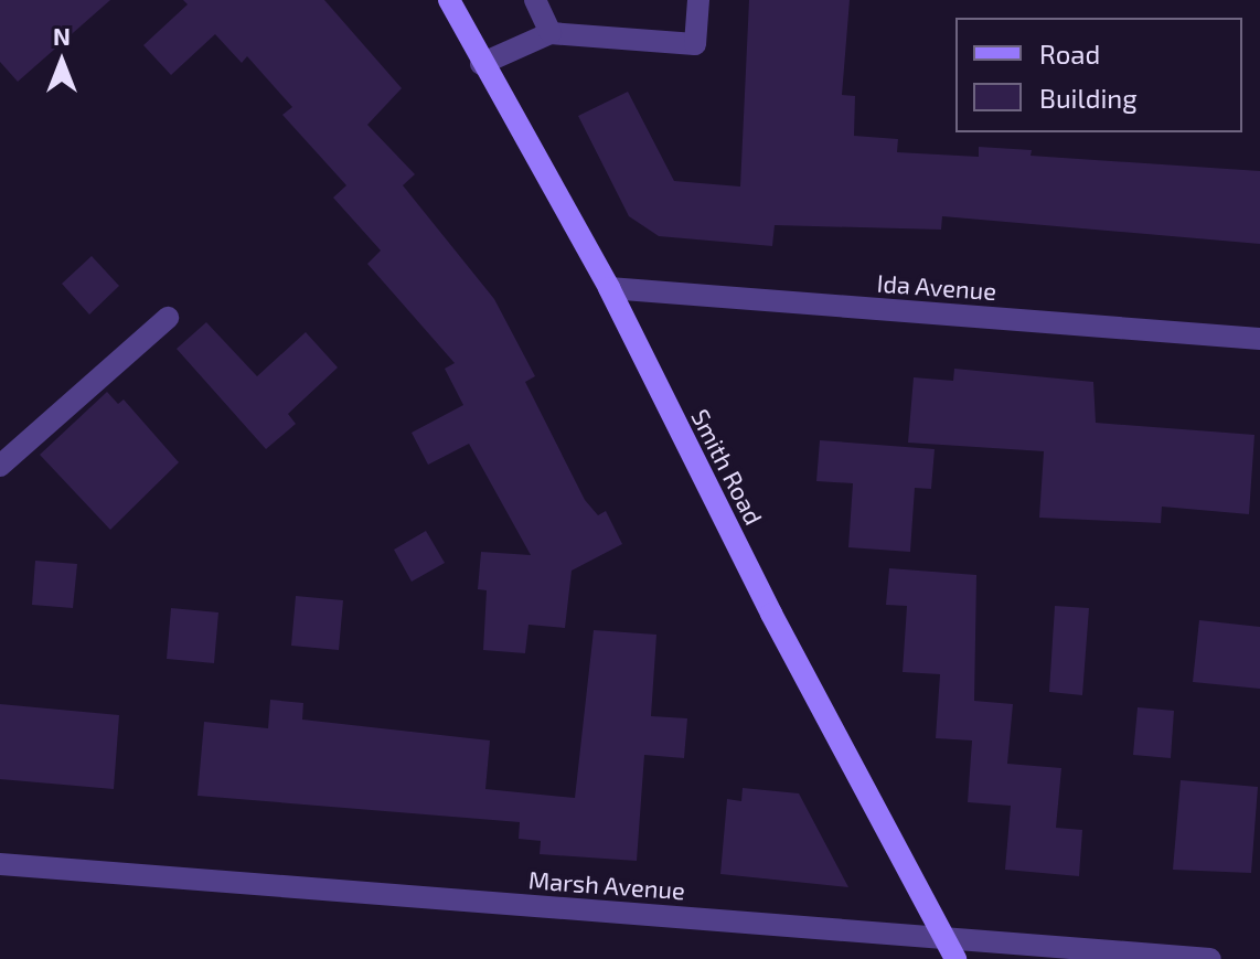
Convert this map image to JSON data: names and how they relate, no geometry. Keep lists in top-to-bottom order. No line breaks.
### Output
{"streets":{"main road":["Smith Road"],"street":["Ida Avenue","Marsh Avenue"]},"crossings":[["Ida Avenue","Smith Road"],["Smith Road","Marsh Avenue"]],"legend":["Road","Building"],"north":"top"}
